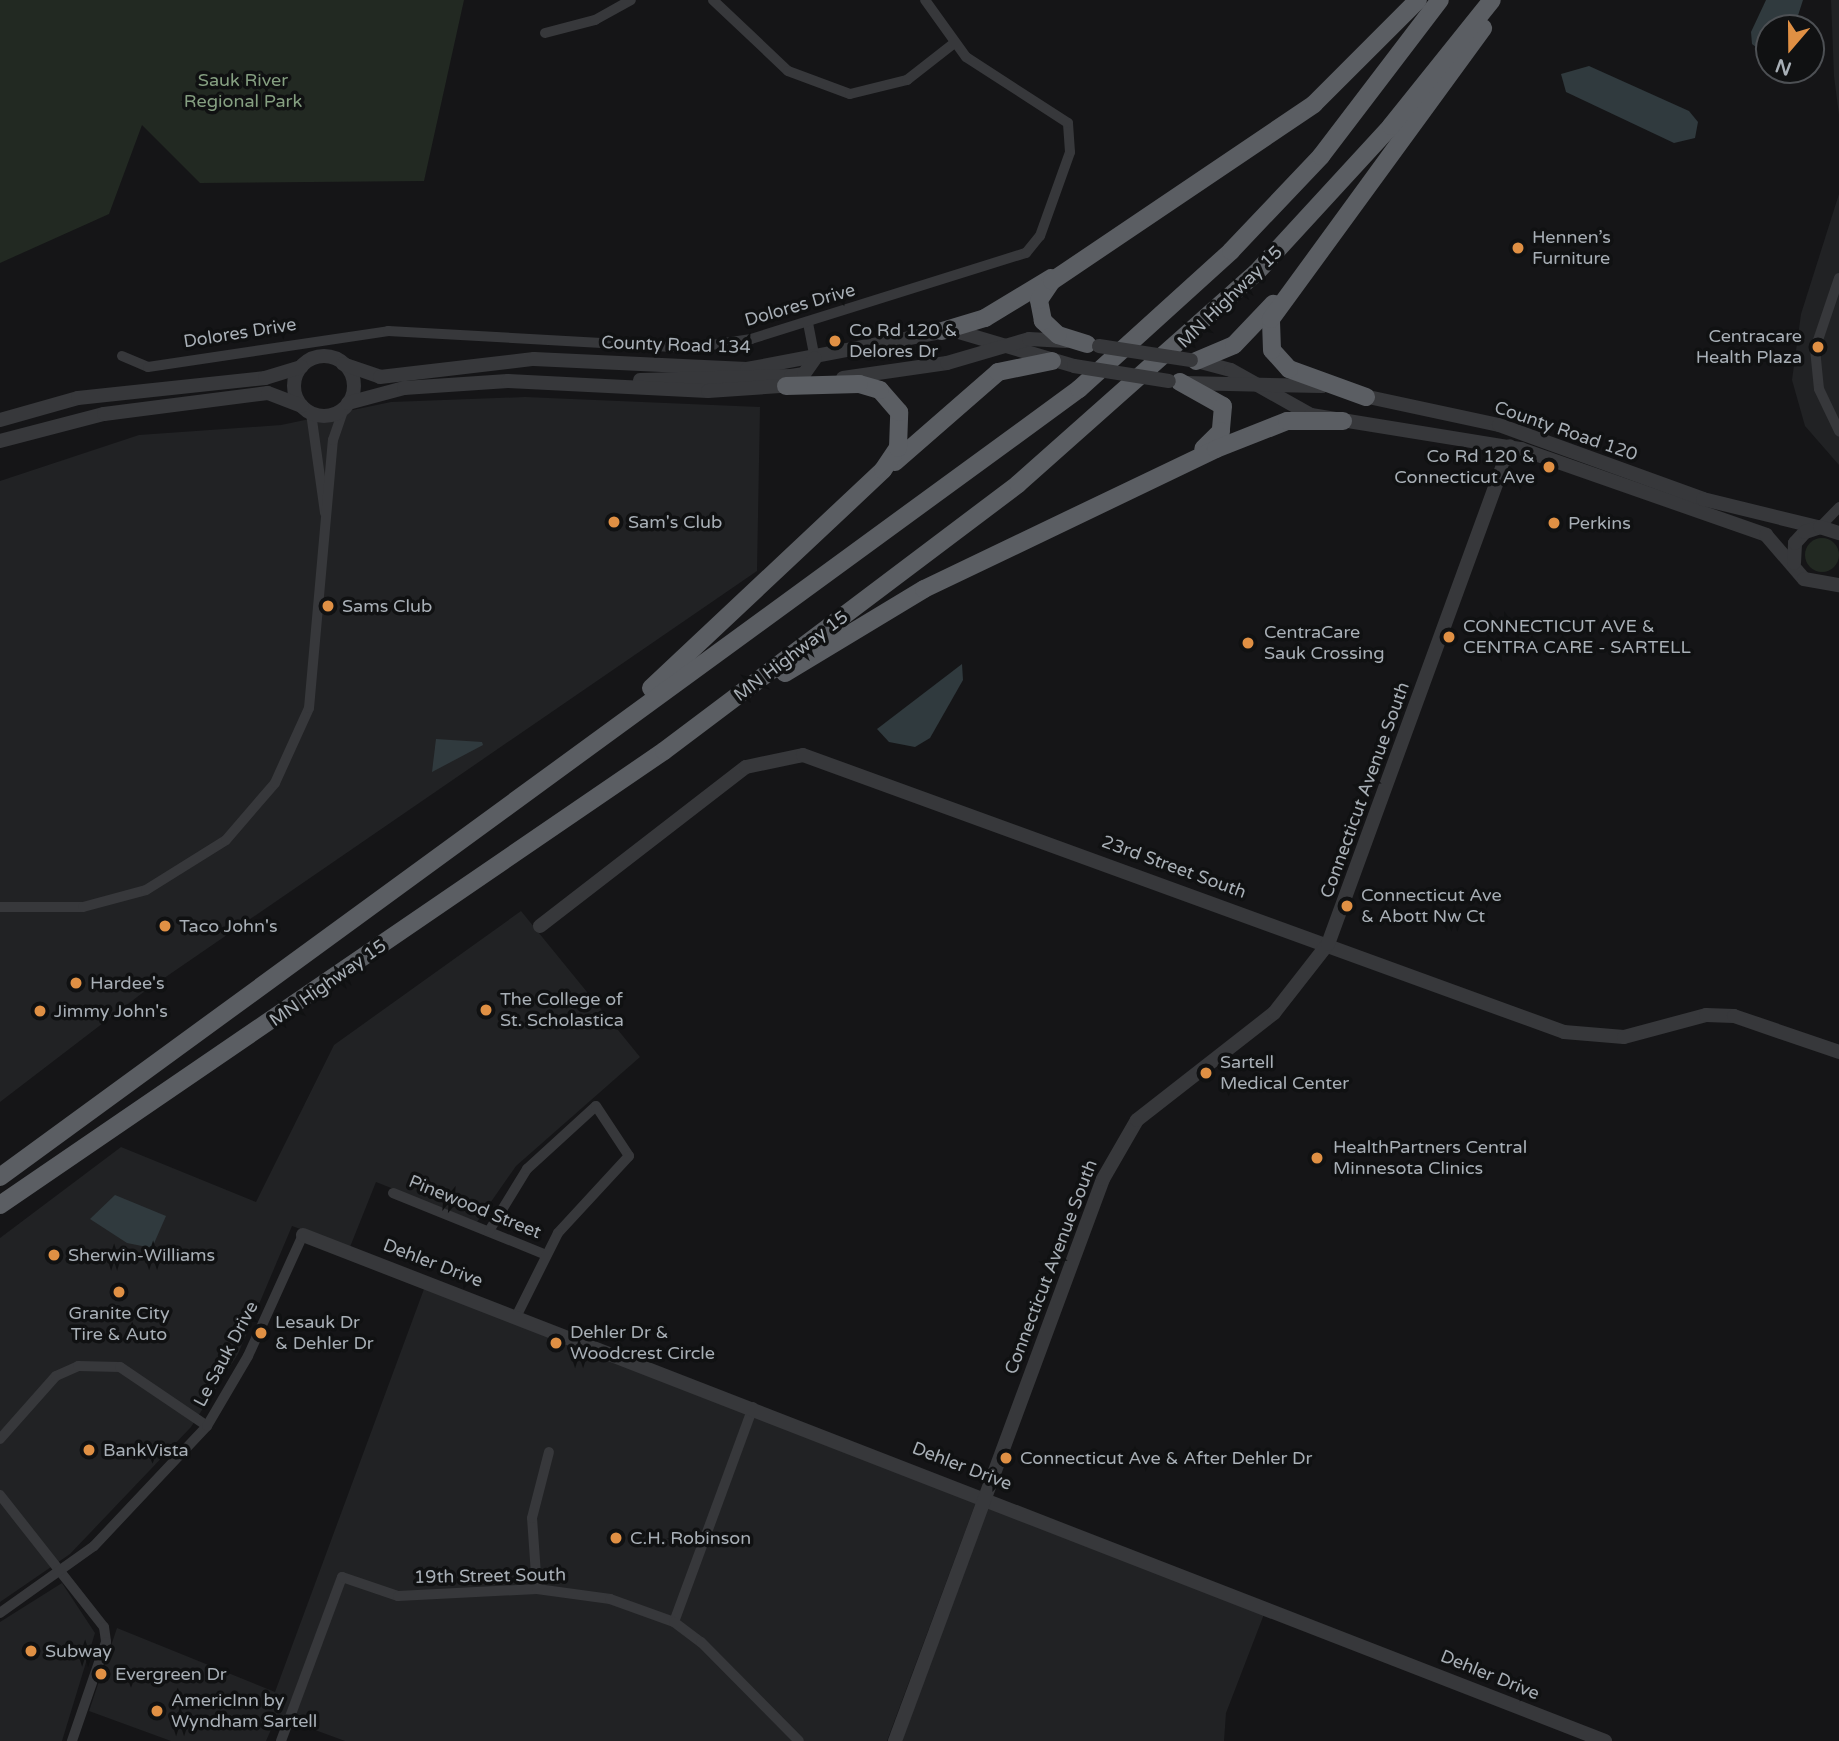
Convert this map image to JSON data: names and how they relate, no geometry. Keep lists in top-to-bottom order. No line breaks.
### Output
{"streets":{"highway":["MN Highway 15"],"street":["Dolores Drive","County Road 134","County Road 120","Connecticut Avenue South","23rd Street South","Pinewood Street","Dehler Drive","Le Sauk Drive","19th Street South"]},"crossings":[["County Road 134","County Road 120"],["County Road 120","Connecticut Avenue South"],["Connecticut Avenue South","23rd Street South"],["Connecticut Avenue South","Dehler Drive"],["Dehler Drive","Le Sauk Drive"]],"parks":["Sauk River Regional Park"],"places":["Hennen’s Furniture","Co Rd 120 & Delores Dr","Centracare Health Plaza","Co Rd 120 & Connecticut Ave","Sam's Club","Perkins","Sams Club","CONNECTICUT AVE & CENTRA CARE - SARTELL","CentraCare Sauk Crossing","Connecticut Ave & Abott Nw Ct","Taco John's","Hardee's","The College of St. Scholastica","Jimmy John's","Sartell Medical Center","HealthPartners Central Minnesota Clinics","Sherwin-Williams","Granite City Tire & Auto","Lesauk Dr & Dehler Dr","Dehler Dr & Woodcrest Circle","BankVista","Connecticut Ave & After Dehler Dr","C.H. Robinson","Subway","Evergreen Dr","AmericInn by Wyndham Sartell"],"north":"bottom"}
